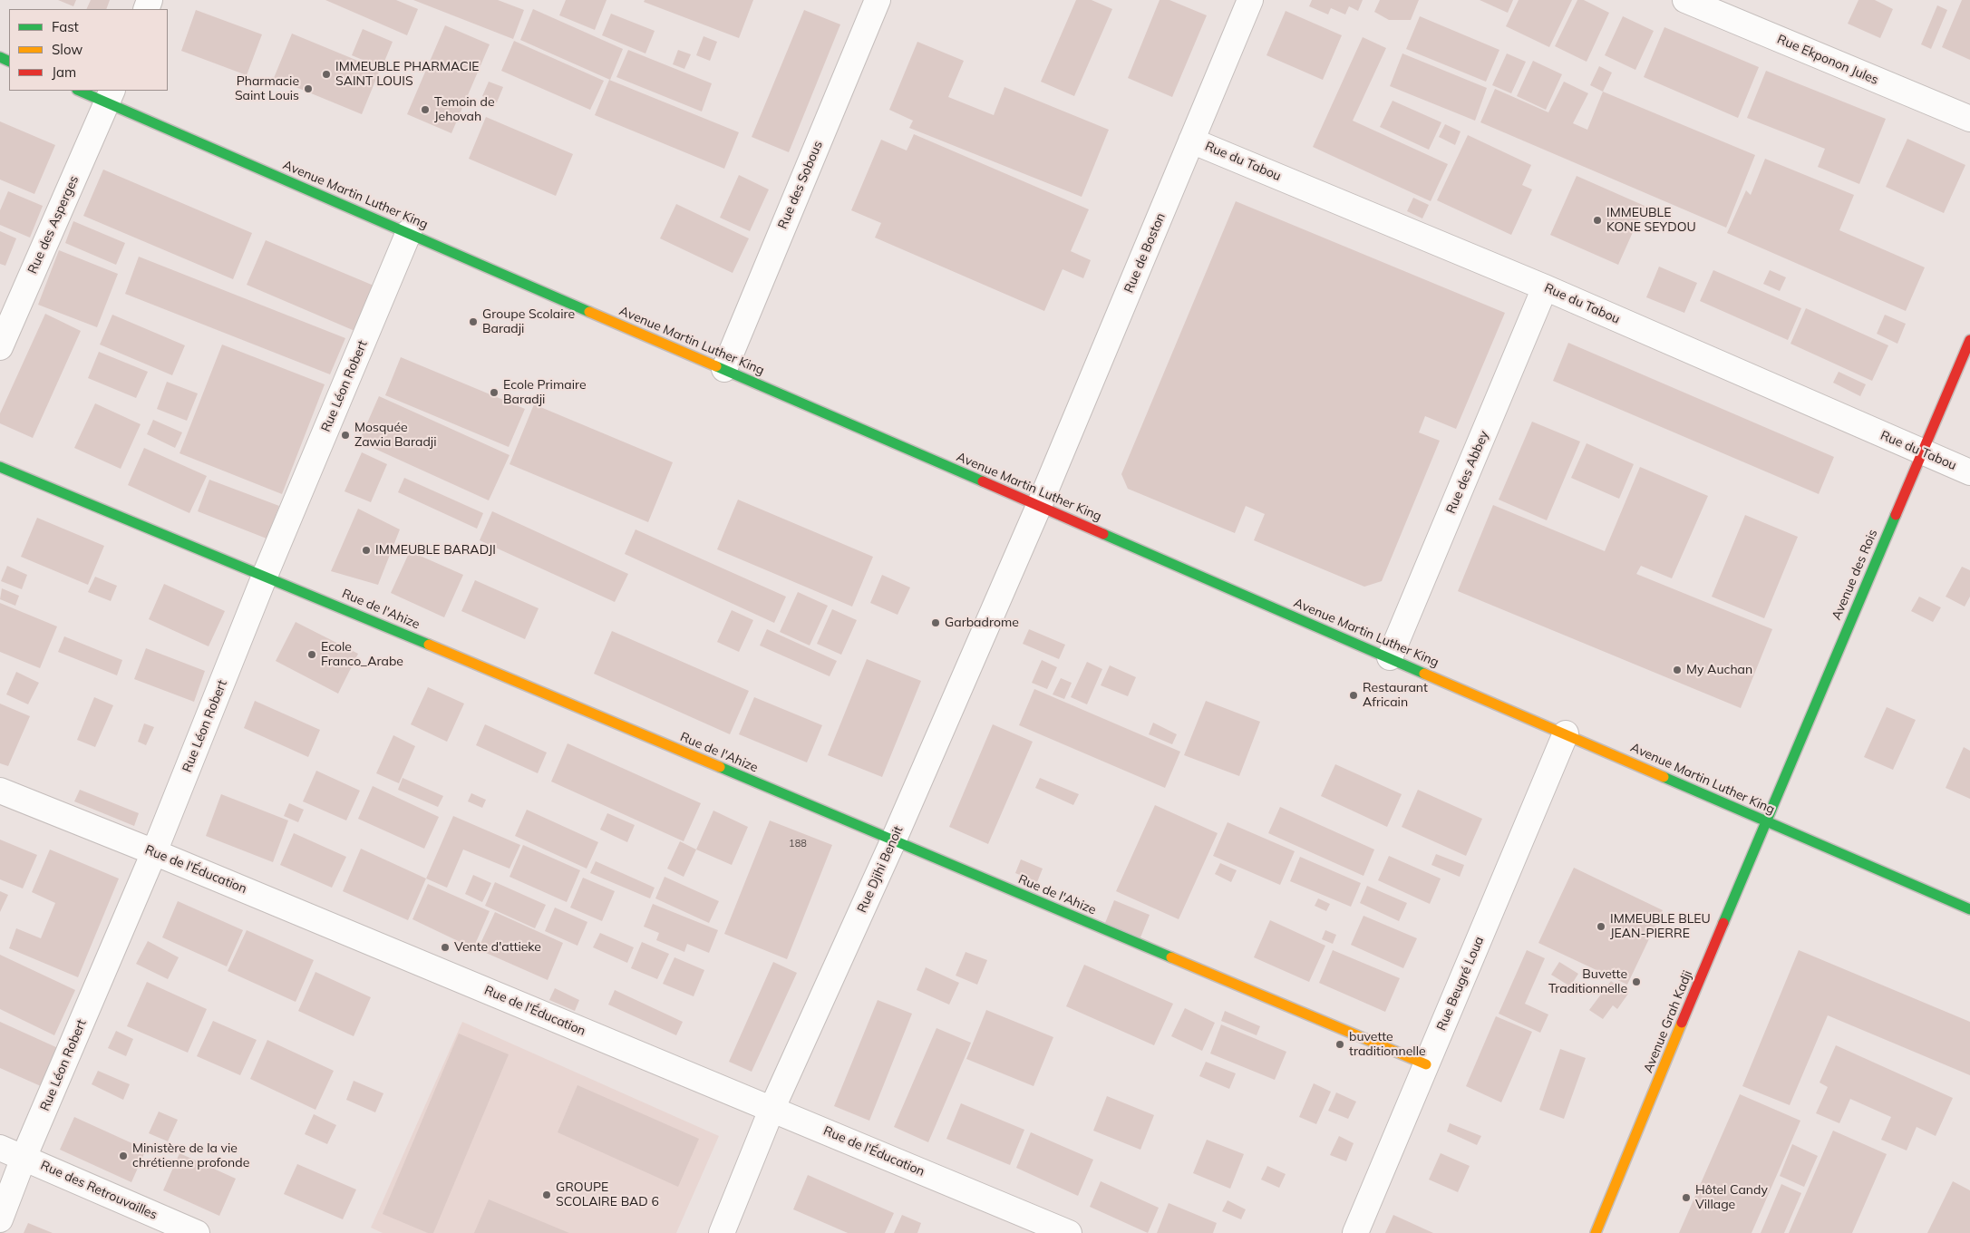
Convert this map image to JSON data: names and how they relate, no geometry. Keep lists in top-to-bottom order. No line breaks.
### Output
{"streets":{"street":["Rue Ekponon Jules","Rue du Tabou","Rue des Sobous","Avenue Martin Luther King","Rue des Asperges","Rue de Boston","Rue Léon Robert","Rue des Abbey","Avenue des Rois","Rue de l'Ahize","Rue de l'Éducation","Rue Djihi Benoit","Rue Beugré Loua","Avenue Grah Kadji","Rue des Retrouvailles"]},"crossings":[["Rue du Tabou","Rue de Boston"],["Rue du Tabou","Rue des Abbey"],["Rue du Tabou","Avenue des Rois"],["Rue des Sobous","Avenue Martin Luther King"],["Avenue Martin Luther King","Rue des Asperges"],["Avenue Martin Luther King","Rue de Boston"],["Avenue Martin Luther King","Rue Léon Robert"],["Avenue Martin Luther King","Rue des Abbey"],["Avenue Martin Luther King","Avenue des Rois"],["Avenue Martin Luther King","Rue Djihi Benoit"],["Avenue Martin Luther King","Rue Beugré Loua"],["Avenue Martin Luther King","Avenue Grah Kadji"],["Rue de Boston","Rue Djihi Benoit"],["Rue Léon Robert","Rue de l'Ahize"],["Rue Léon Robert","Rue de l'Éducation"],["Rue Léon Robert","Rue des Retrouvailles"],["Avenue des Rois","Avenue Grah Kadji"],["Rue de l'Ahize","Rue Djihi Benoit"],["Rue de l'Ahize","Rue Beugré Loua"],["Rue de l'Éducation","Rue Djihi Benoit"]],"places":["IMMEUBLE PHARMACIE SAINT LOUIS","Pharmacie Saint Louis","Temoin de Jehovah","IMMEUBLE KONE SEYDOU","Groupe Scolaire Baradji","Ecole Primaire Baradji","Mosquée Zawia Baradji","IMMEUBLE BARADJI","Garbadrome","Ecole Franco_Arabe","My Auchan","Restaurant Africain","IMMEUBLE BLEU JEAN-PIERRE","Vente d'attieke","Buvette Traditionnelle","buvette traditionnelle","Ministère de la vie chrétienne profonde","GROUPE SCOLAIRE BAD 6","Hôtel Candy Village"],"house_numbers":["188"],"legend":["Fast","Slow","Jam"]}
